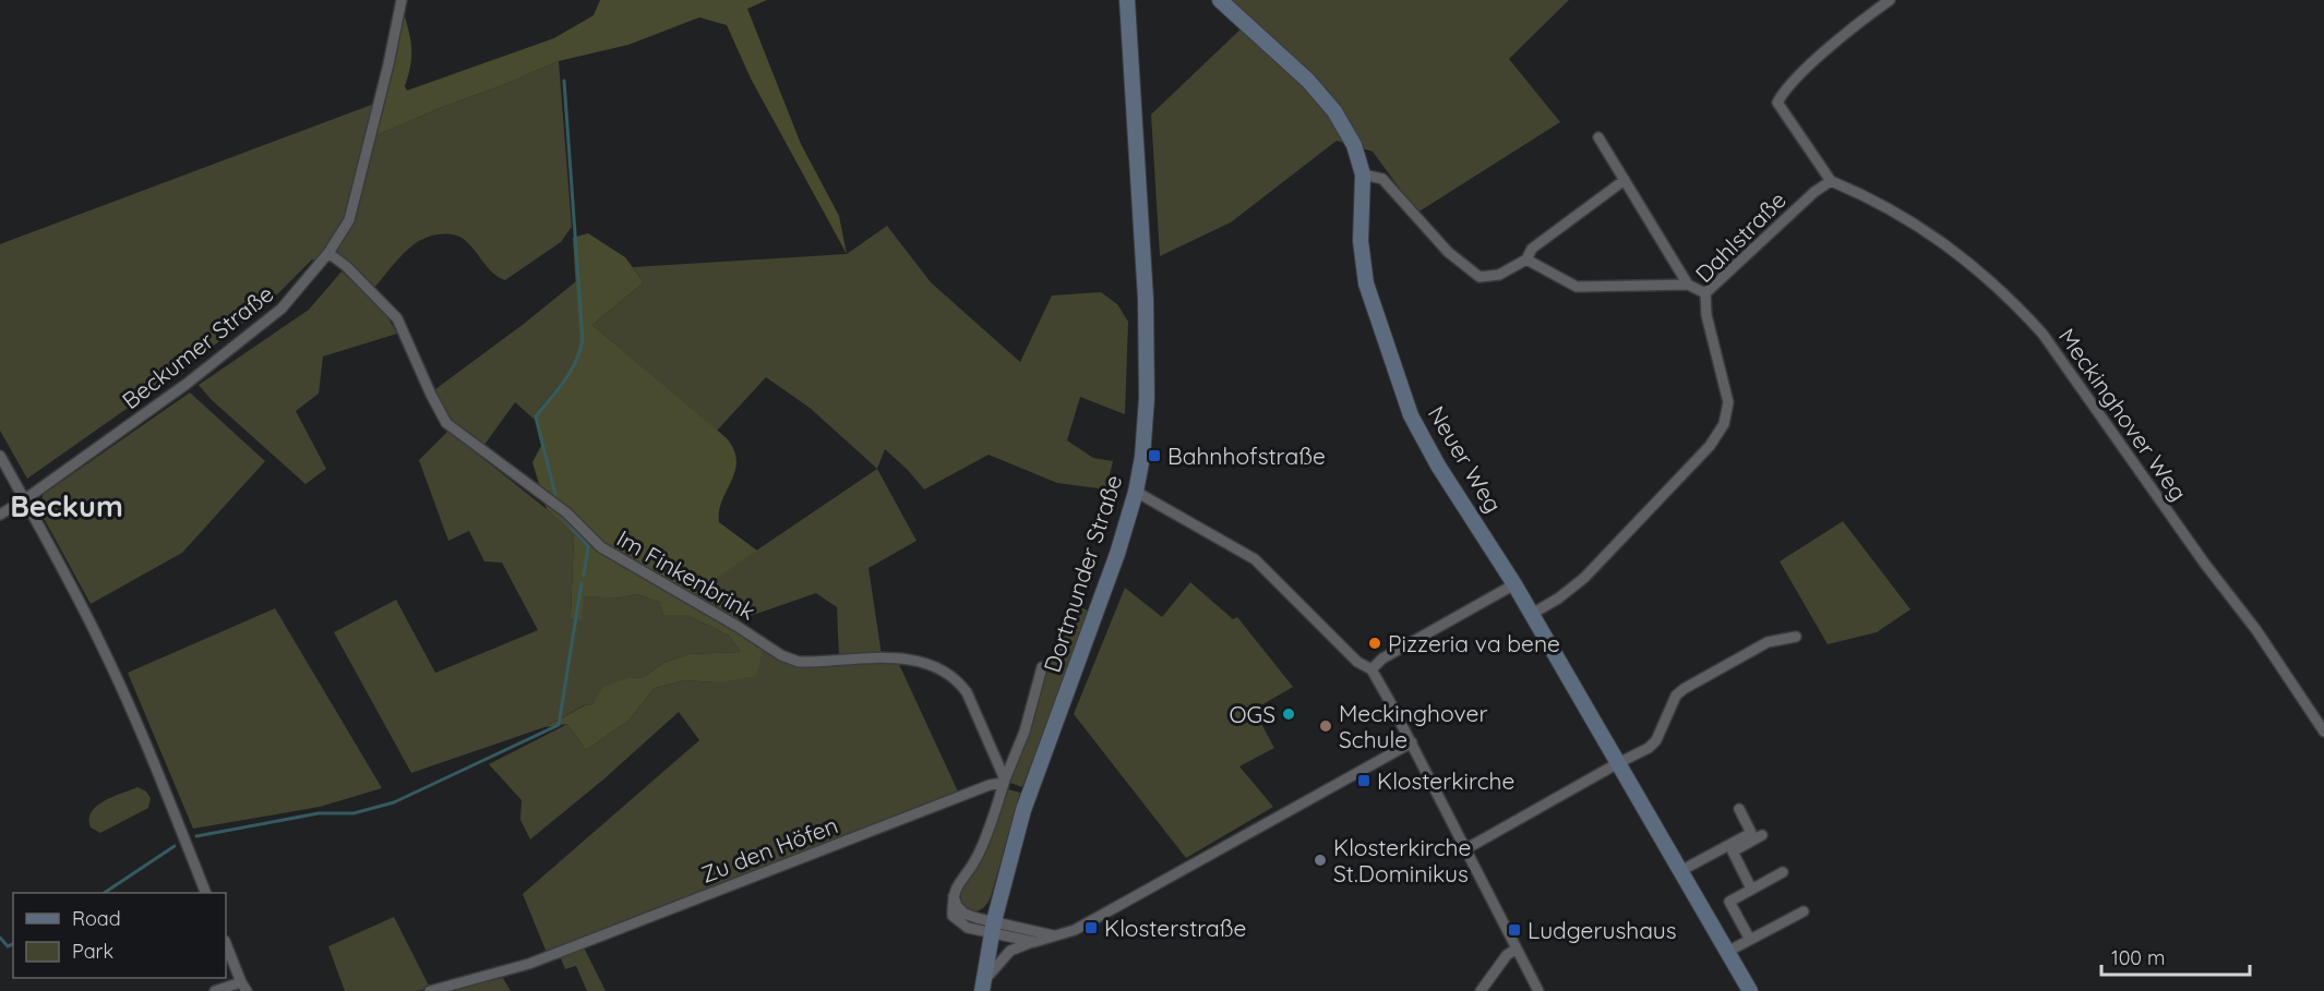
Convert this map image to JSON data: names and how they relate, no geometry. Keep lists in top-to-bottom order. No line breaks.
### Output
{"streets":{"street":["Dahlstraße","Beckumer Straße","Meckinghover Weg","Neuer Weg","Dortmunder Straße","Im Finkenbrink","Zu den Höfen"]},"crossings":[["Dahlstraße","Meckinghover Weg"],["Dahlstraße","Neuer Weg"],["Beckumer Straße","Im Finkenbrink"],["Im Finkenbrink","Zu den Höfen"]],"districts":["Beckum"],"places":{"transit":["Bahnhofstraße","Klosterkirche","Klosterstraße","Ludgerushaus"],"other":["Pizzeria va bene","OGS","Meckinghover Schule","Klosterkirche St.Dominikus"]},"legend":["Road","Park"],"scale_bar":"100 m"}
